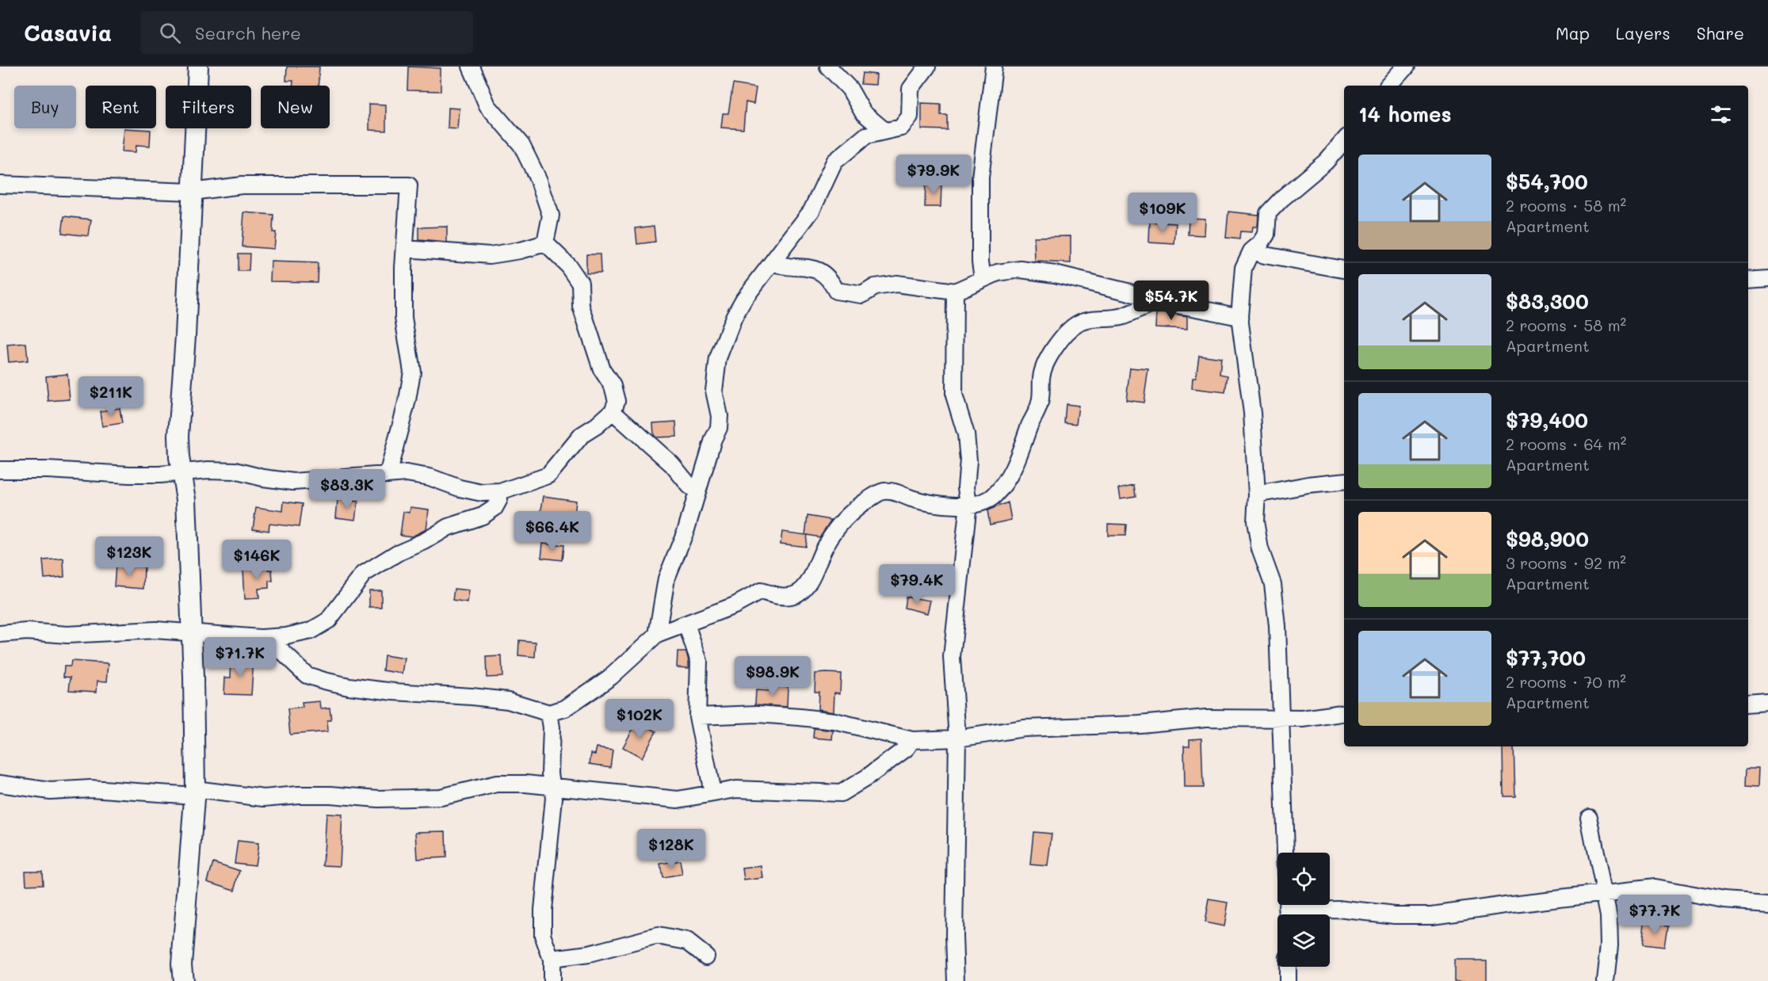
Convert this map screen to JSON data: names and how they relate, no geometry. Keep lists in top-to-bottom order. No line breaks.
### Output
{"page":{"header":"Casavia","search":"Search here","nav":["Map","Layers","Share"],"chip":["Buy","Rent","Filters","New"],"heading":"14 homes","list":[{"name":"$54,700","note":"2 rooms · 58 m² · Apartment"},{"name":"$83,300","note":"2 rooms · 58 m² · Apartment"},{"name":"$79,400","note":"2 rooms · 64 m² · Apartment"},{"name":"$98,900","note":"3 rooms · 92 m² · Apartment"},{"name":"$77,700","note":"2 rooms · 70 m² · Apartment"}],"price":["$79.9K","$109K","$54.7K","$211K","$83.3K","$66.4K","$123K","$146K","$79.4K","$71.7K","$98.9K","$102K","$128K","$77.7K"]}}
